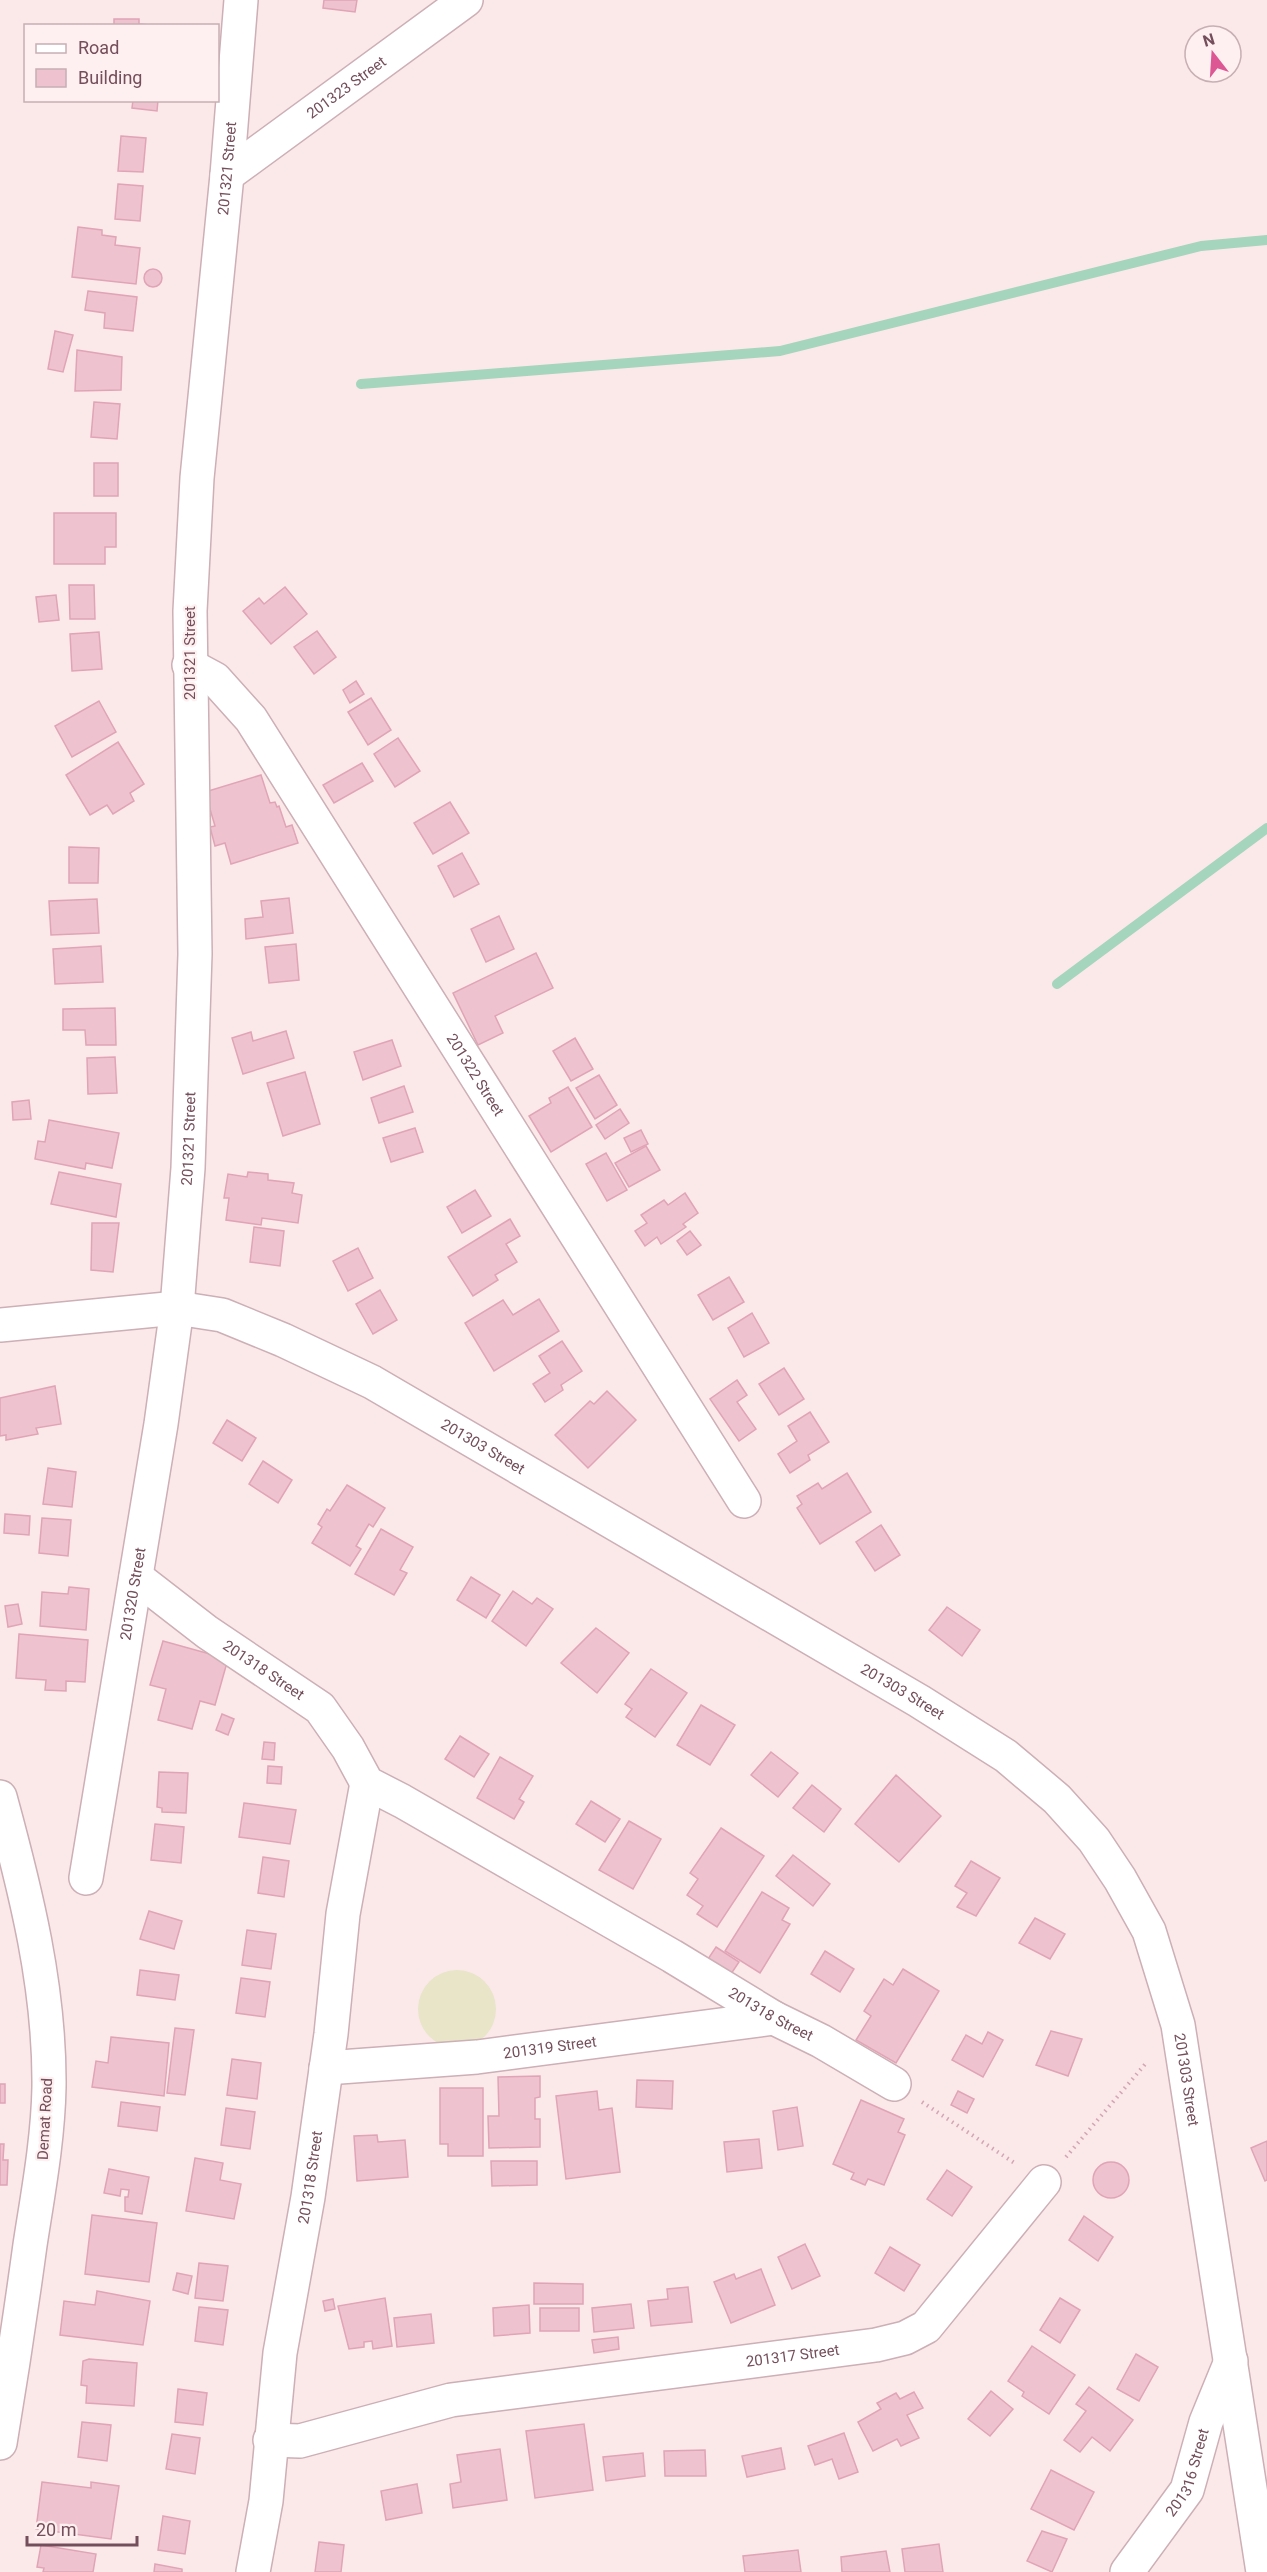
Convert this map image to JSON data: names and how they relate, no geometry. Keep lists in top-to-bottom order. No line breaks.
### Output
{"streets":{"street":["201323 Street","201321 Street","201322 Street","201303 Street","201320 Street","201318 Street","201319 Street","Demat Road","201317 Street","201316 Street"]},"crossings":[["201323 Street","201321 Street"],["201321 Street","201322 Street"],["201321 Street","201303 Street"],["201321 Street","201320 Street"],["201303 Street","201320 Street"],["201303 Street","201316 Street"],["201320 Street","201318 Street"],["201318 Street","201319 Street"],["201318 Street","201317 Street"]],"legend":["Road","Building"],"scale_bar":"20 m","north":"top"}
